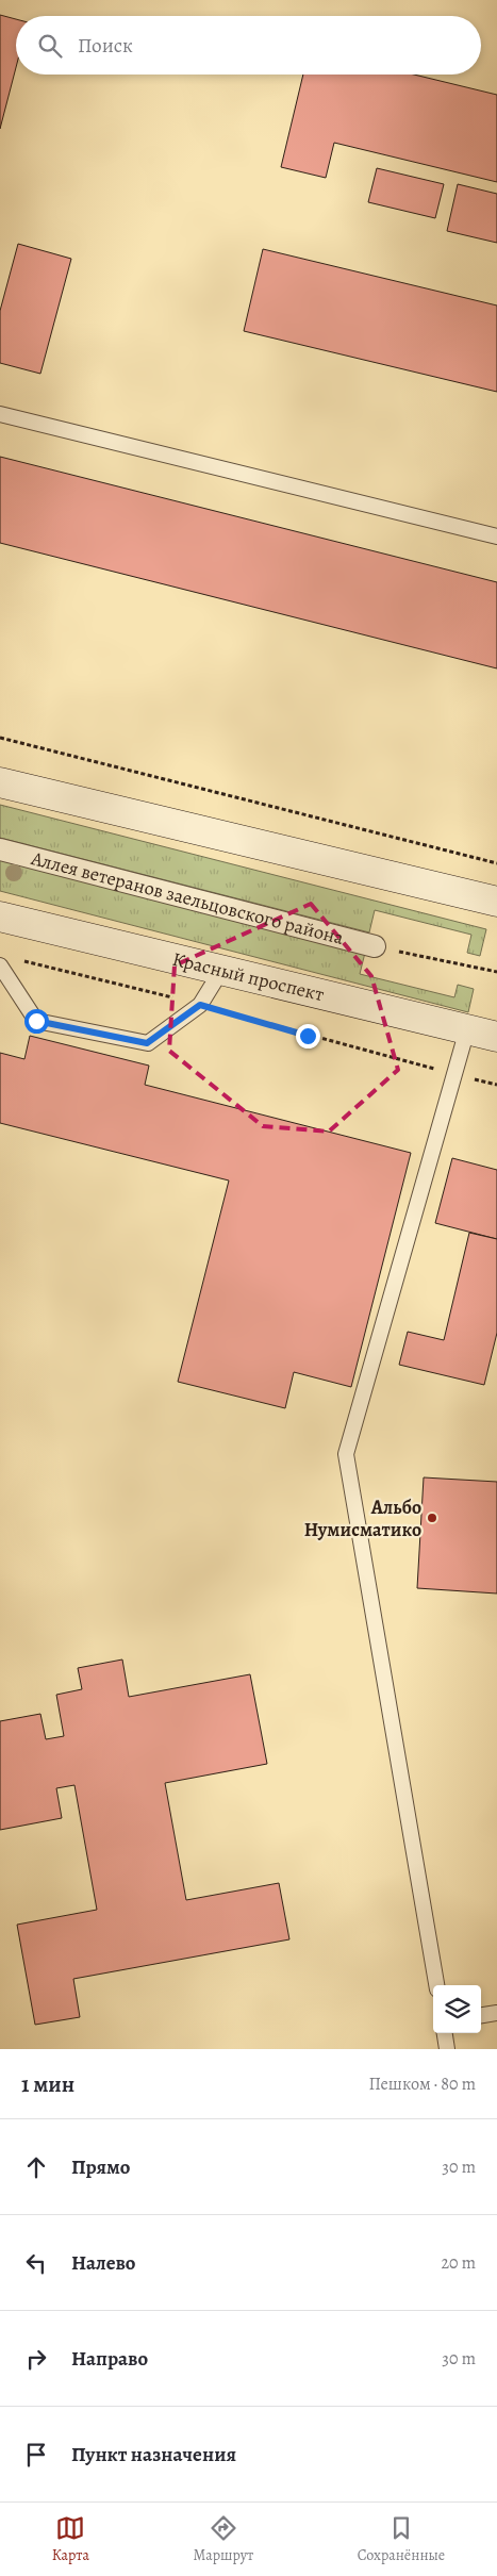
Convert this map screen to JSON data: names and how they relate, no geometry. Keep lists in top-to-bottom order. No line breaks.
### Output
{"streets":{"main road":["Красный проспект"],"street":["Аллея ветеранов заельцовского района"]},"places":["Альбо Нумисматико"],"page":{"search":"Поиск","heading":["1 мин","Пешком · 80 m"],"list":[["Прямо","30 m"],["Налево","20 m"],["Направо","30 m"],"Пункт назначения"],"nav":["Карта","Маршрут","Сохранённые"]}}
